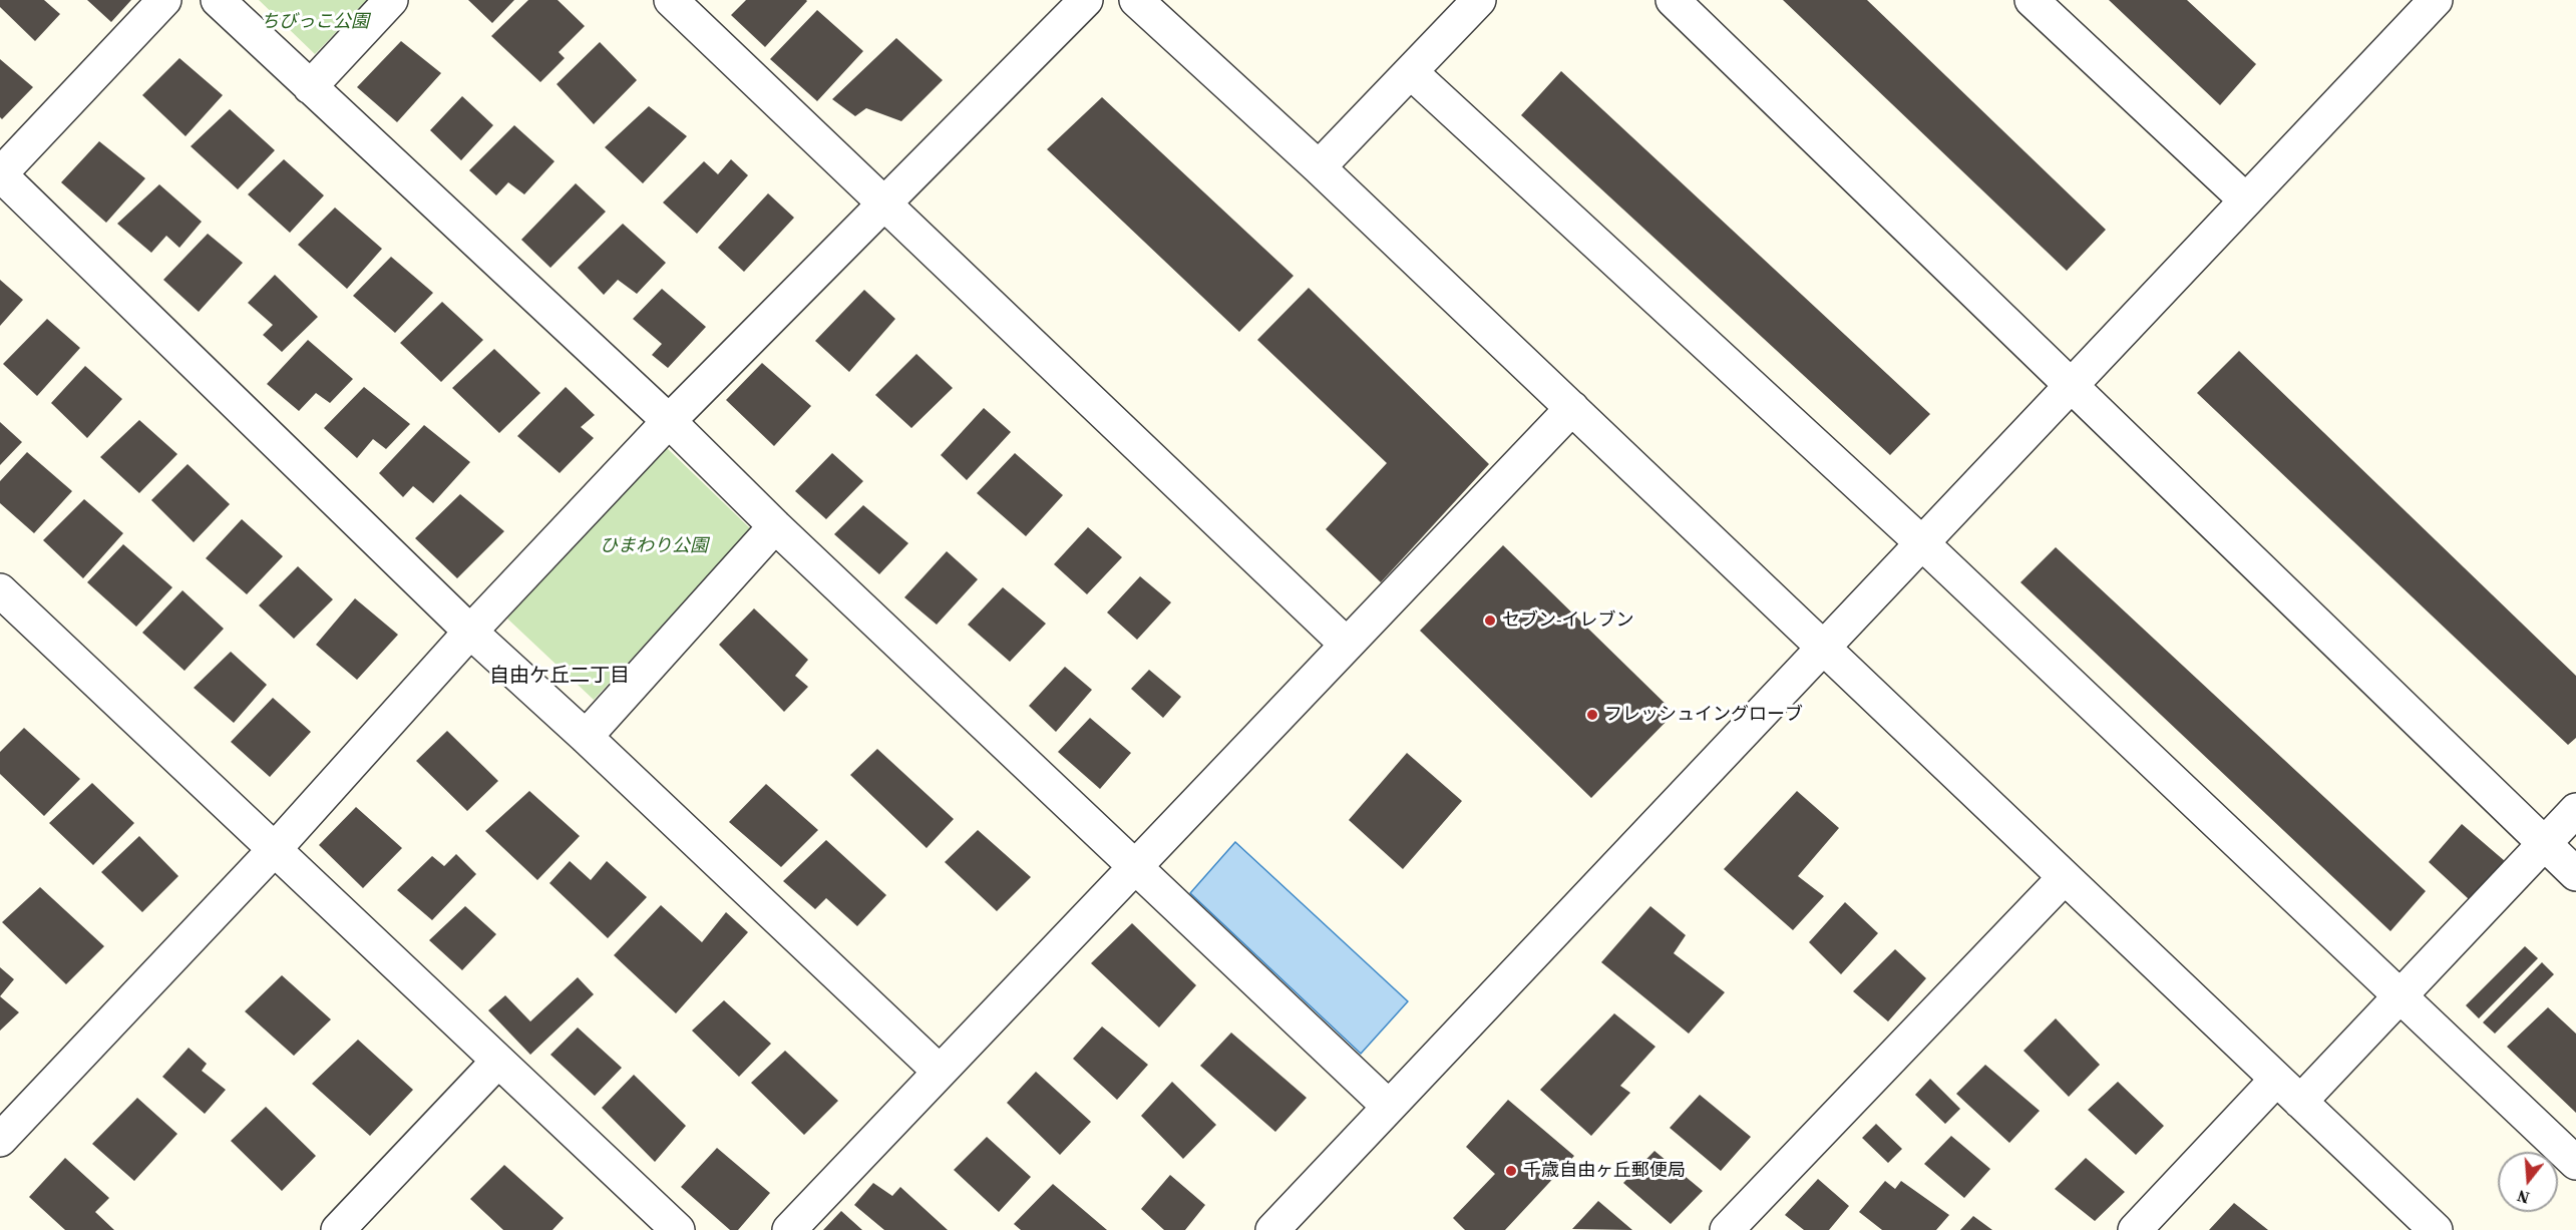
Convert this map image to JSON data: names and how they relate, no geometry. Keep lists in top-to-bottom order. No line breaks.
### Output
{"districts":["自由ケ丘二丁目"],"parks":["ちびっこ公園","ひまわり公園"],"places":["セブン-イレブン","フレッシュイングローブ","千歳自由ヶ丘郵便局"],"north":"bottom"}
